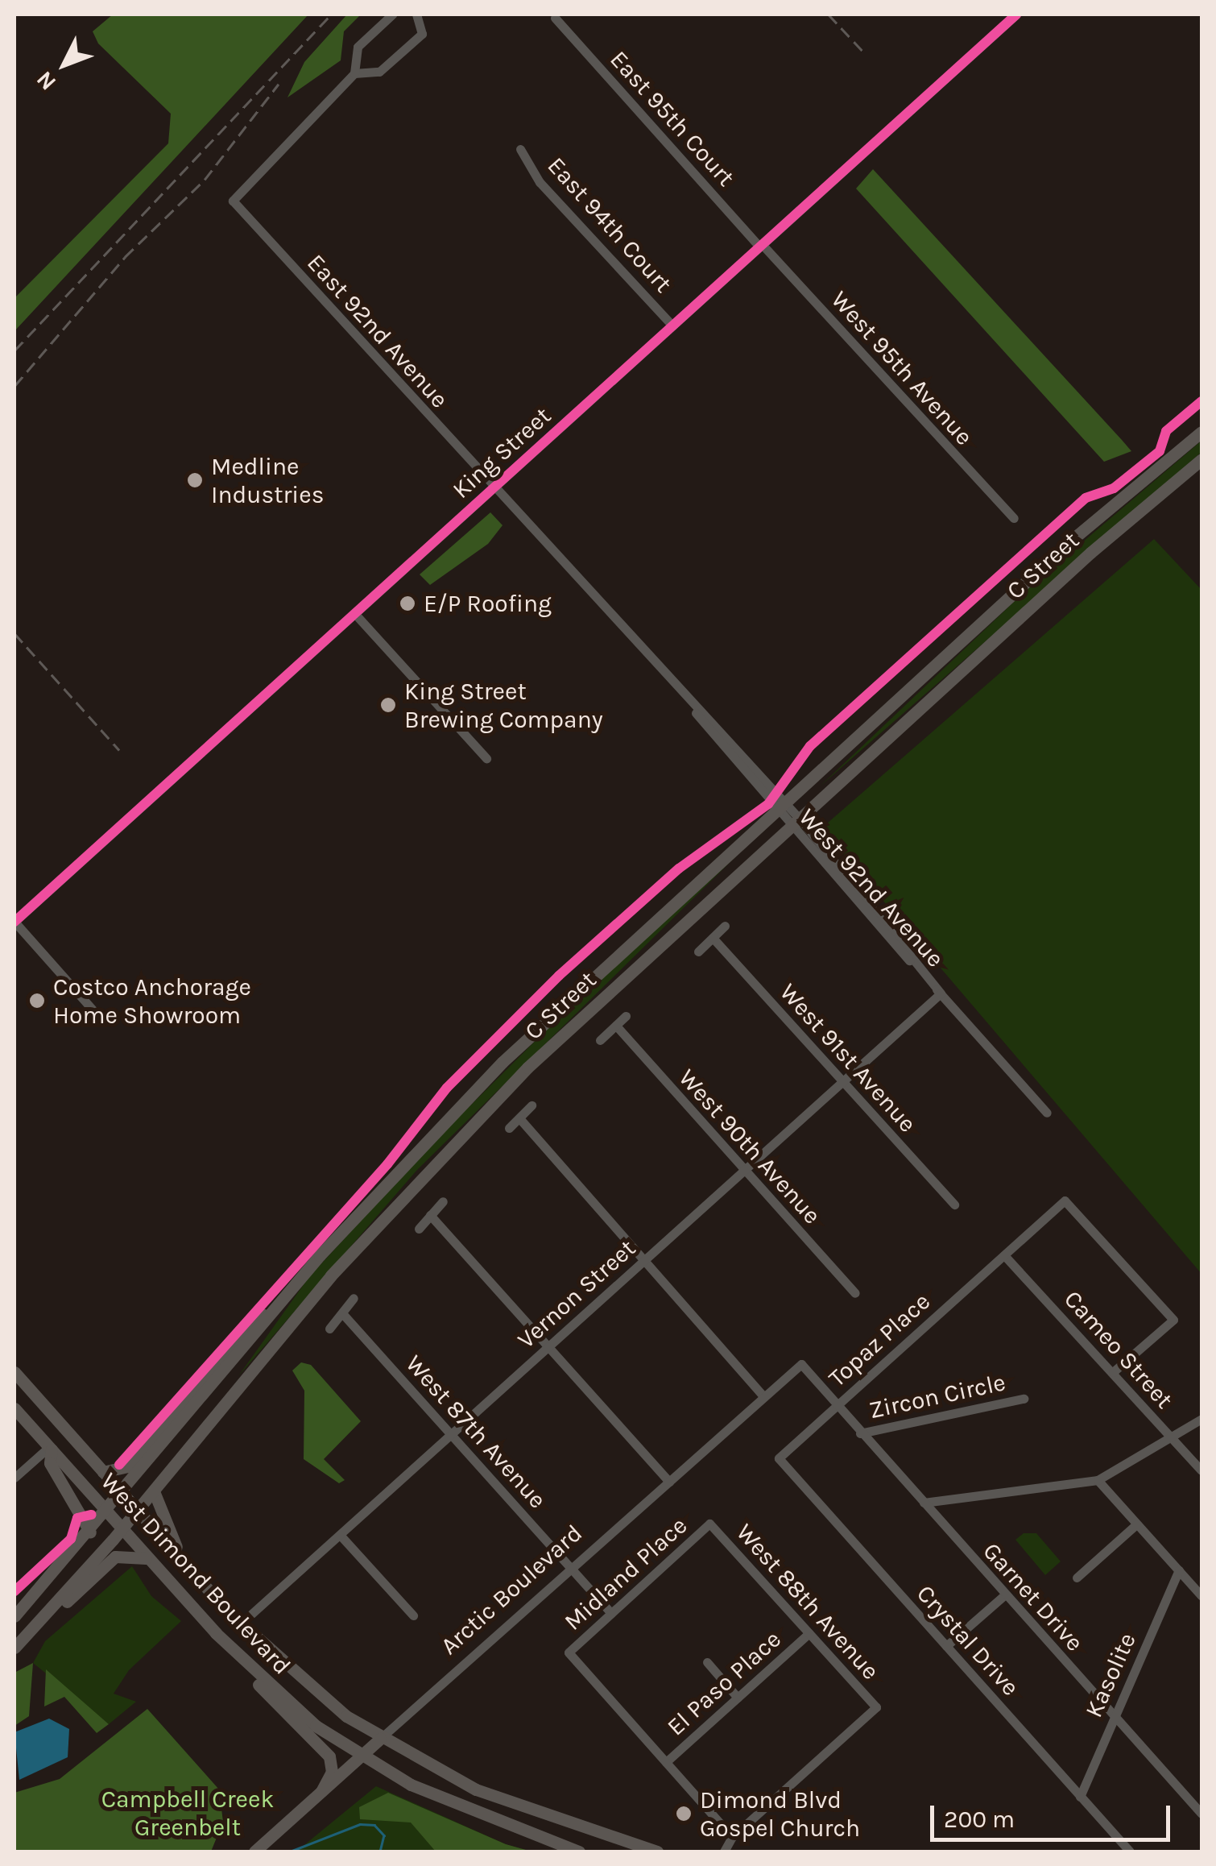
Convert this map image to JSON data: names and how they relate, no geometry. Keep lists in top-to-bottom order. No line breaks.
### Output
{"streets":{"main road":["C Street","West Dimond Boulevard","Arctic Boulevard"],"street":["East 95th Court","East 94th Court","East 92nd Avenue","West 95th Avenue","King Street","West 92nd Avenue","West 91st Avenue","West 90th Avenue","Vernon Street","Topaz Place","Cameo Street","Zircon Circle","West 87th Avenue","Midland Place","Garnet Drive","West 88th Avenue","Crystal Drive","Kasolite","El Paso Place"]},"crossings":[["East 95th Court","West 95th Avenue"],["East 95th Court","King Street"],["East 94th Court","King Street"],["East 92nd Avenue","King Street"],["East 92nd Avenue","West 92nd Avenue"],["West 95th Avenue","King Street"],["King Street","West 92nd Avenue"],["C Street","West 92nd Avenue"],["C Street","West Dimond Boulevard"],["West 92nd Avenue","Vernon Street"],["West 91st Avenue","Vernon Street"],["West 90th Avenue","Vernon Street"],["Vernon Street","West 87th Avenue"],["Vernon Street","West Dimond Boulevard"],["Topaz Place","Cameo Street"],["Topaz Place","Garnet Drive"],["Topaz Place","Crystal Drive"],["Zircon Circle","Garnet Drive"],["West 87th Avenue","Midland Place"],["West 87th Avenue","Arctic Boulevard"],["West Dimond Boulevard","Arctic Boulevard"],["Midland Place","West 88th Avenue"],["Midland Place","El Paso Place"],["Arctic Boulevard","Garnet Drive"],["Garnet Drive","Kasolite"],["West 88th Avenue","El Paso Place"],["Crystal Drive","Kasolite"]],"parks":["Campbell Creek Greenbelt"],"places":["Medline Industries","E/P Roofing","King Street Brewing Company","Costco Anchorage Home Showroom","Dimond Blvd Gospel Church"],"scale_bar":"200 m","north":"bottom left"}
